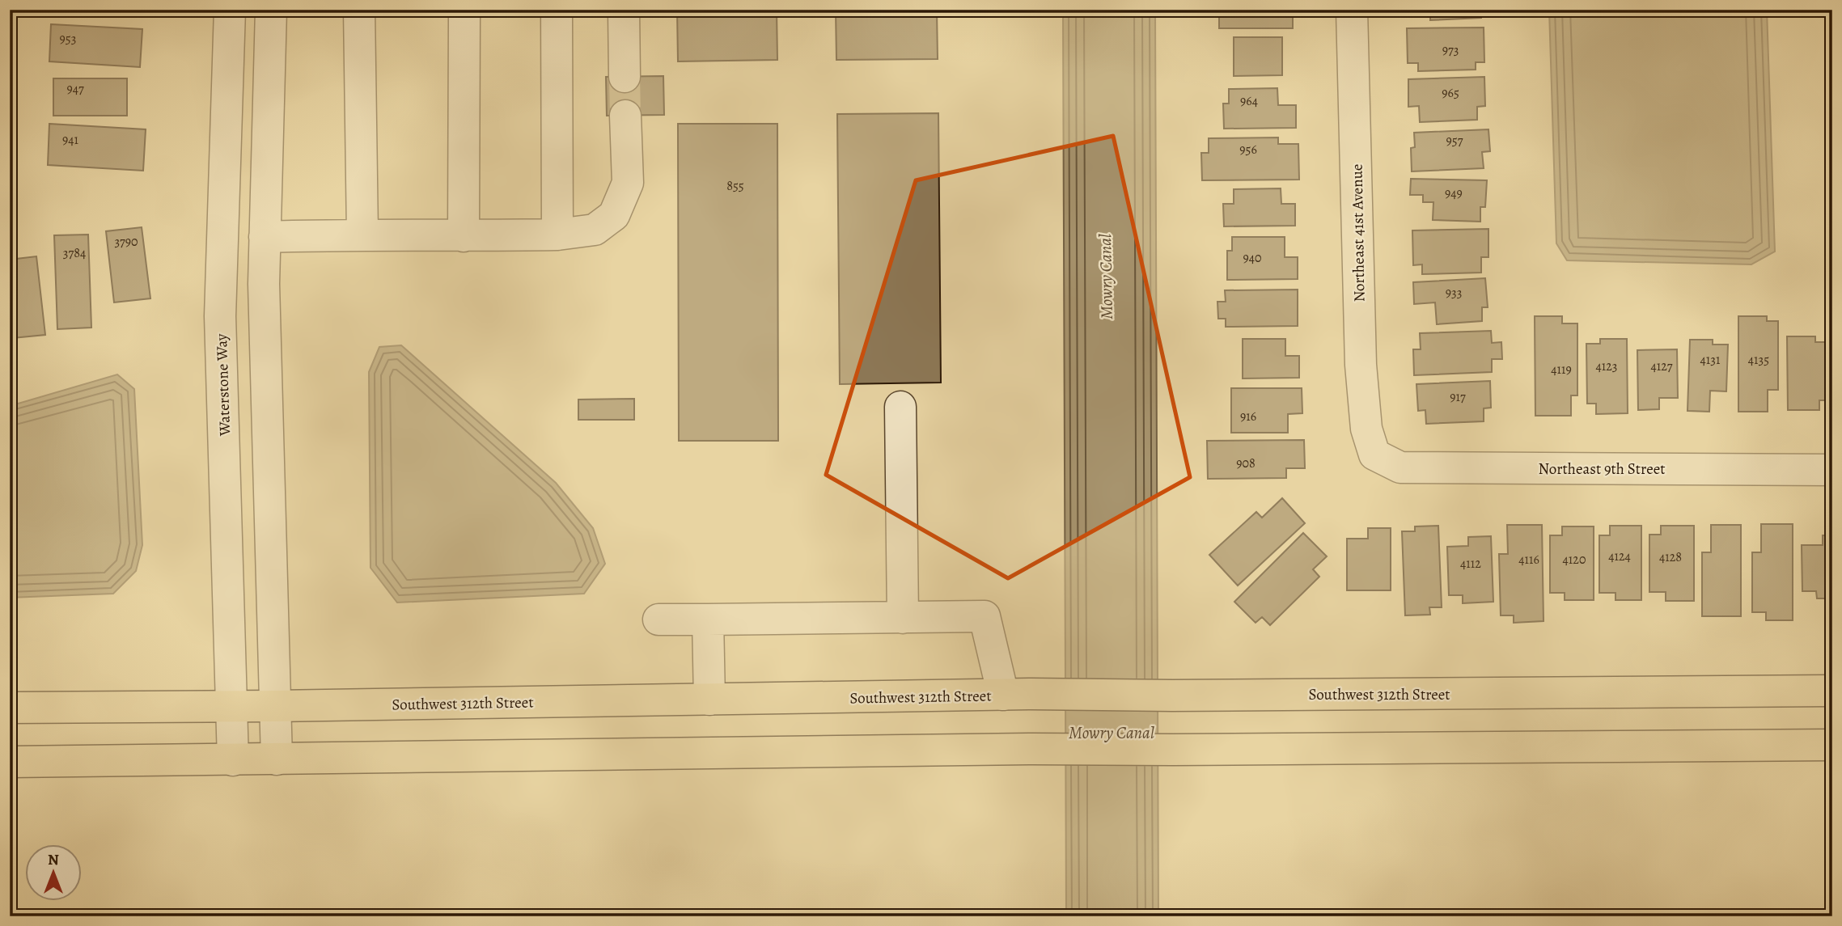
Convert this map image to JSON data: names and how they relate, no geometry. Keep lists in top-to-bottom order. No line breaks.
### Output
{"streets":{"main road":["Southwest 312th Street"],"street":["Northeast 41st Avenue","Waterstone Way","Northeast 9th Street"]},"crossings":[["Northeast 41st Avenue","Northeast 9th Street"],["Waterstone Way","Southwest 312th Street"]],"water":["Mowry Canal"],"house_numbers":["953","973","947","965","964","941","957","956","855","949","3790","3784","940","933","4131","4135","4123","4127","4119","917","916","908","4124","4128","4116","4120","4112"],"north":"top"}
